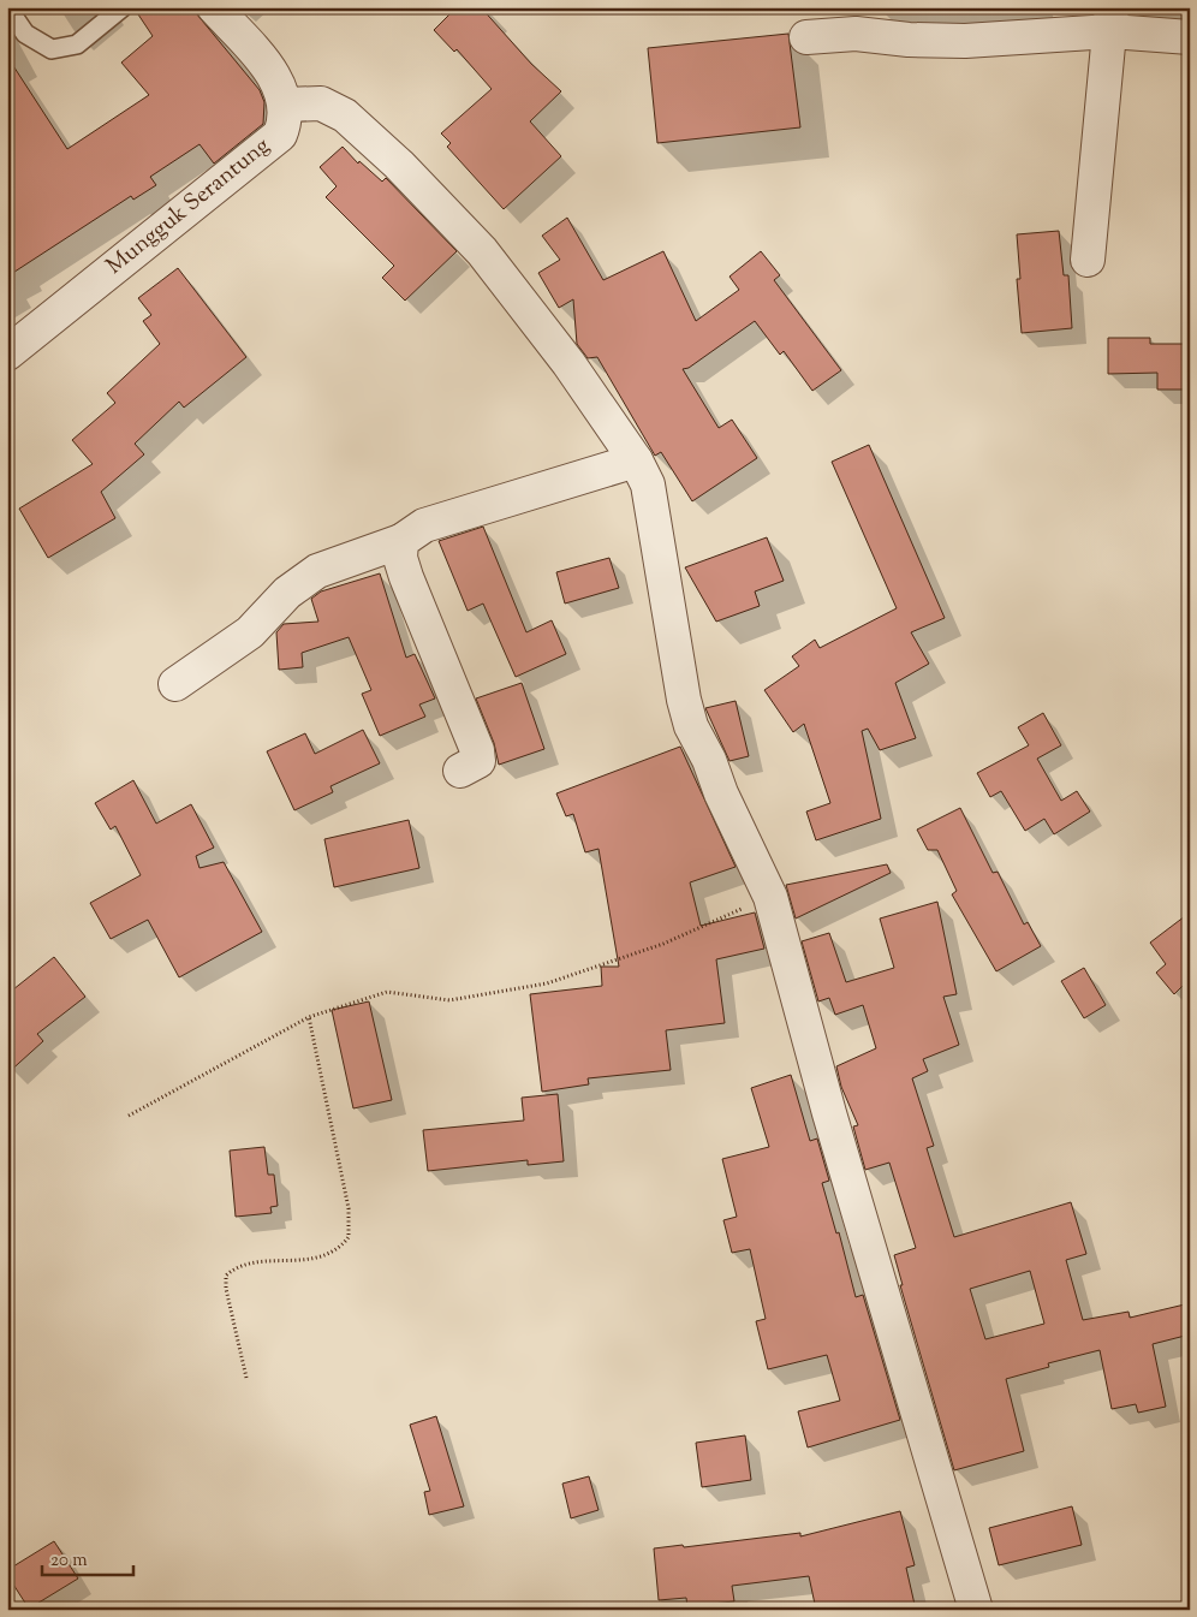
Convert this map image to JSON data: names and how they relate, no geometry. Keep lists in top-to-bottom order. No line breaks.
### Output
{"streets":{"street":["Mungguk Serantung"]},"scale_bar":"20 m"}
